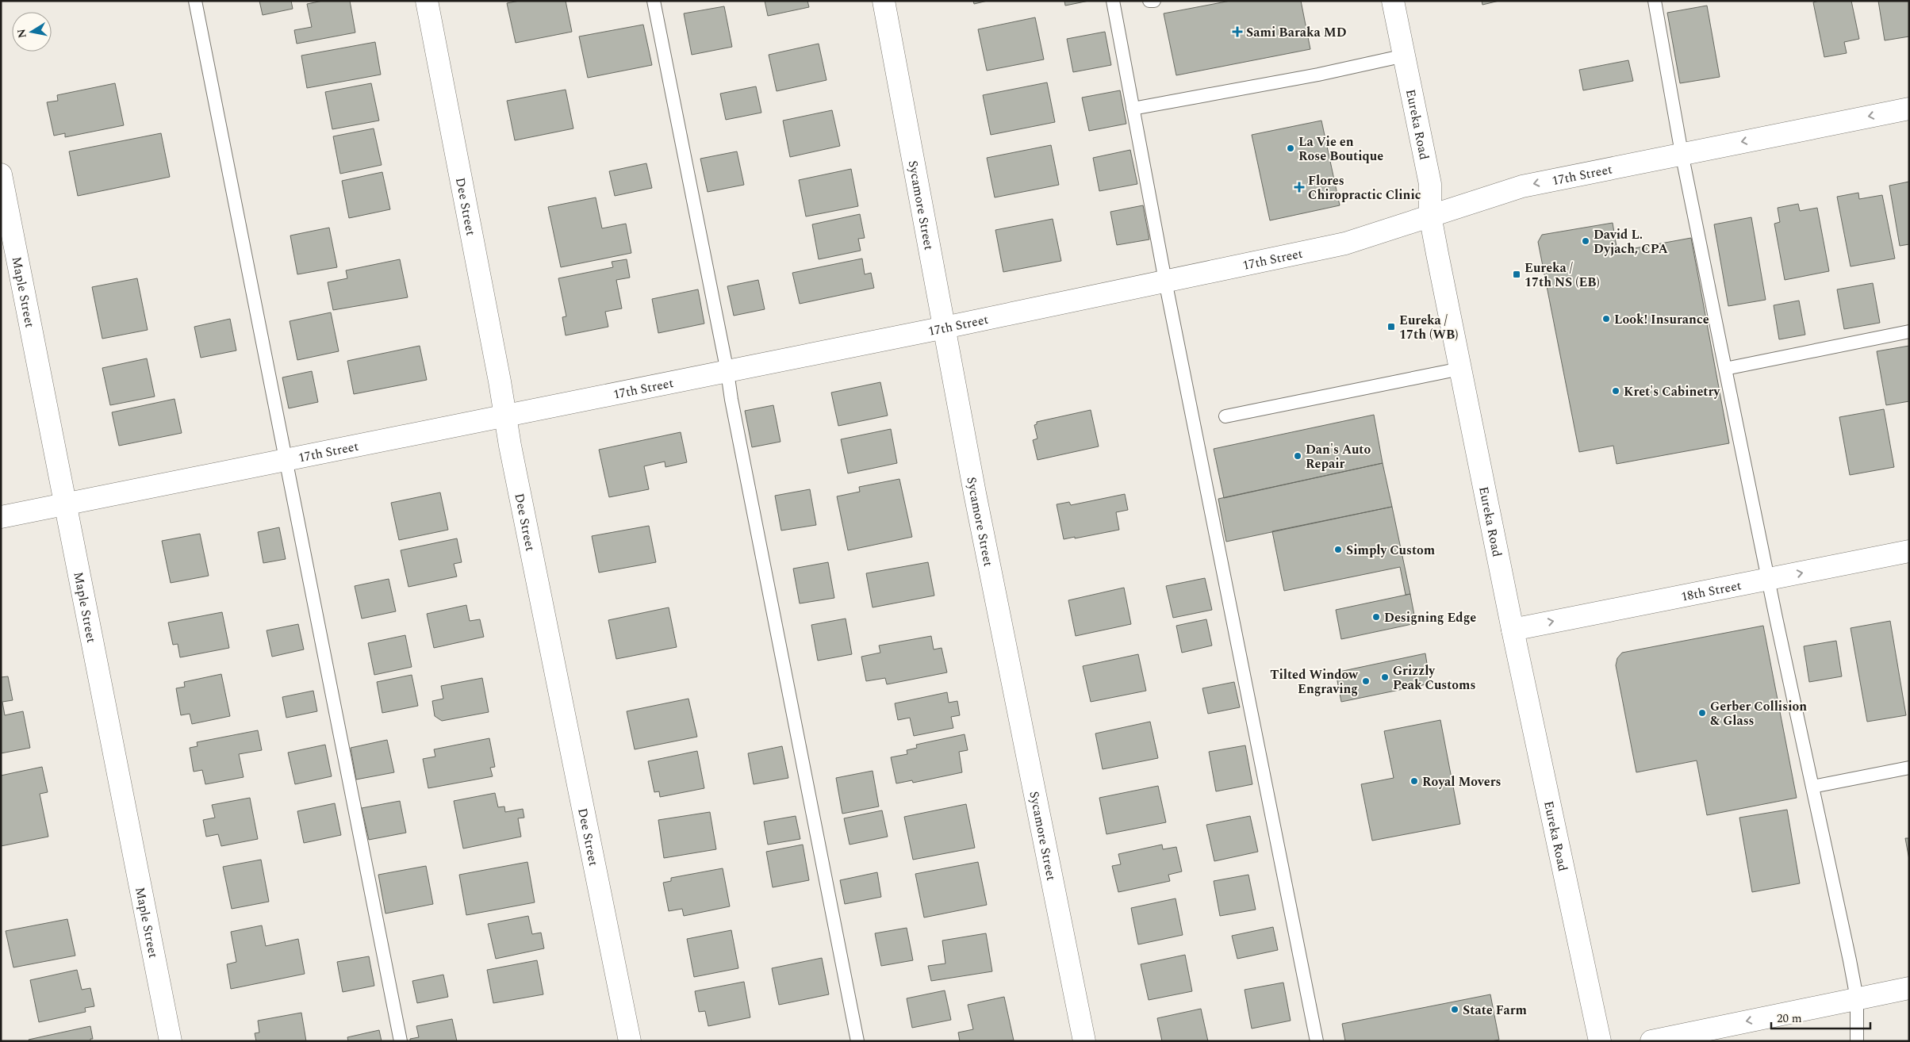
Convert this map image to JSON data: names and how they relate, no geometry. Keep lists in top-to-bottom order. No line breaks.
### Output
{"streets":{"street":["Eureka Road","17th Street","Dee Street","Sycamore Street","Maple Street","18th Street"]},"crossings":[["Eureka Road","17th Street"],["Eureka Road","18th Street"],["17th Street","Dee Street"],["17th Street","Sycamore Street"],["17th Street","Maple Street"]],"one_way":["18th Street"],"places":{"health":["Sami Baraka MD","Flores Chiropractic Clinic"],"other":["La Vie en Rose Boutique","David L. Dyjach, CPA","Look! Insurance","Kret's Cabinetry","Dan's Auto Repair","Simply Custom","Designing Edge","Grizzly Peak Customs","Tilted Window Engraving","Gerber Collision & Glass","Royal Movers","State Farm"],"transit":["Eureka / 17th NS (EB)","Eureka / 17th (WB)"]},"scale_bar":"20 m","north":"left"}
